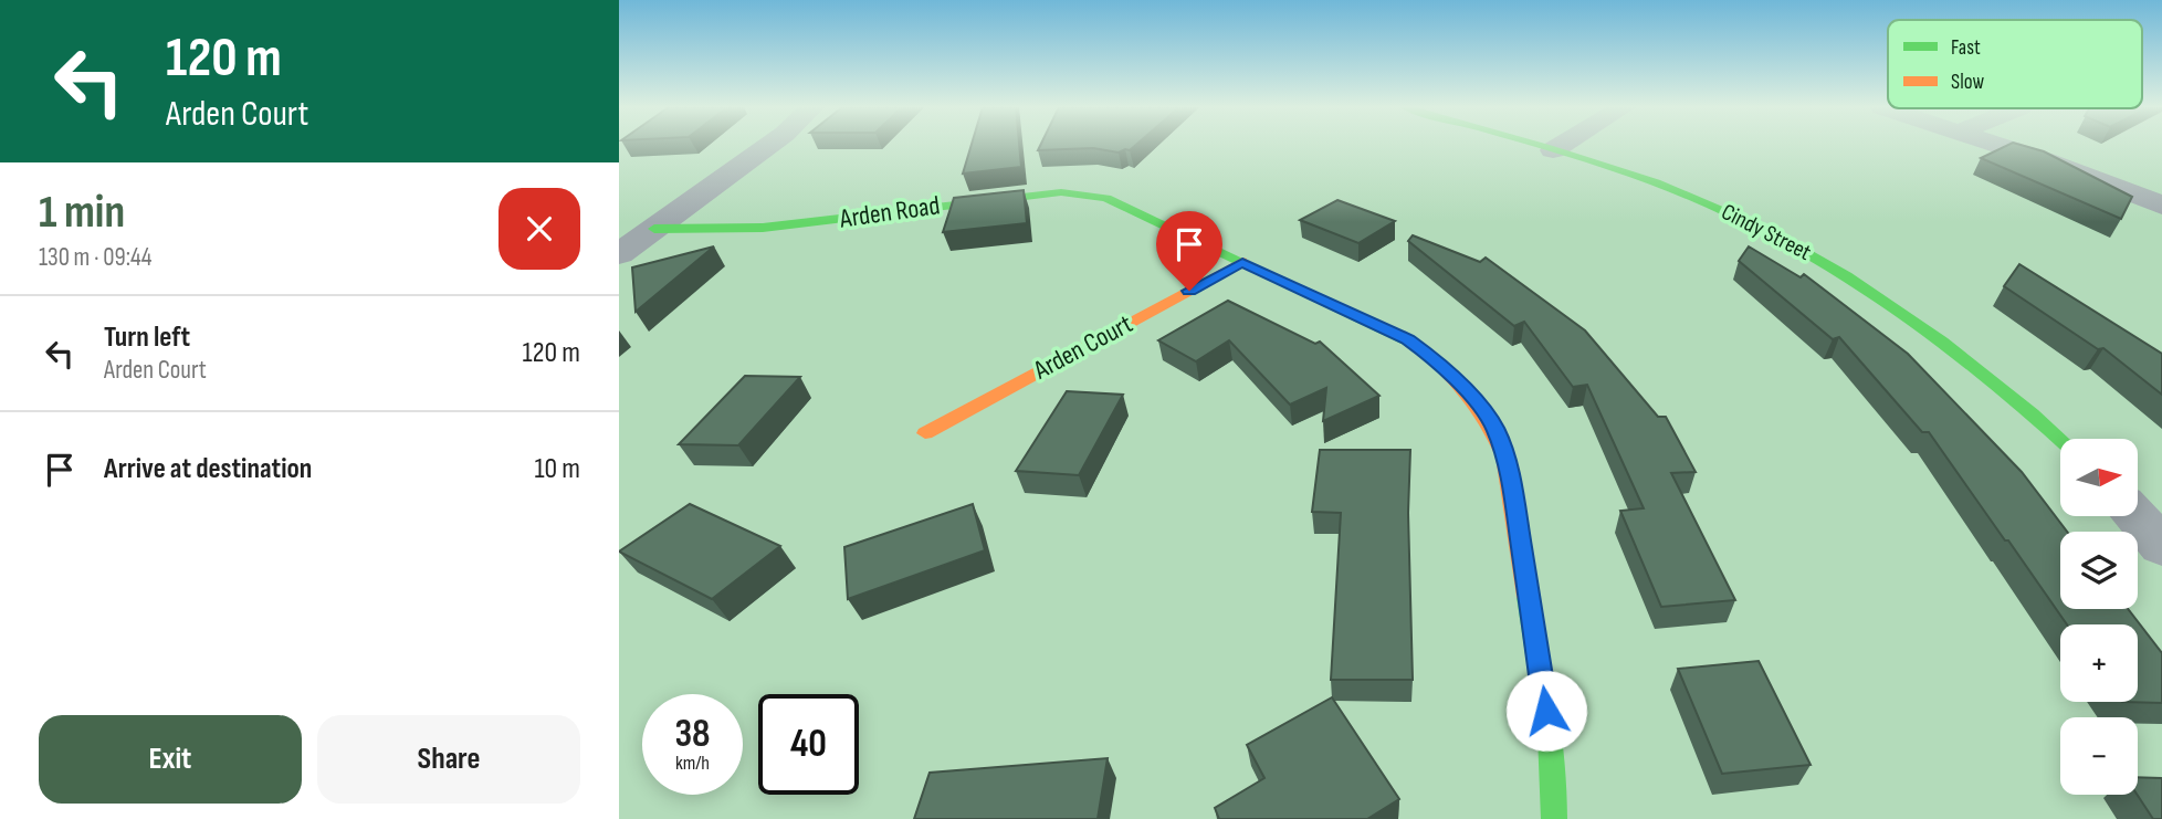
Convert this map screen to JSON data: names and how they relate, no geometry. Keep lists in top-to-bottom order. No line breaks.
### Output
{"streets":{"street":["Arden Road","Cindy Street","Arden Court"]},"crossings":[["Arden Road","Arden Court"]],"legend":["Fast","Slow"],"north":"right","page":{"turn":["120 m","Arden Court"],"heading":["1 min","130 m · 09:44"],"list":[{"name":"Turn left","note":"Arden Court","value":"120 m"},{"name":"Arrive at destination","value":"10 m"}],"map_buttons":["+","−"],"speed":"38 km/h","limit":"40","buttons":["Exit","Share"]}}
